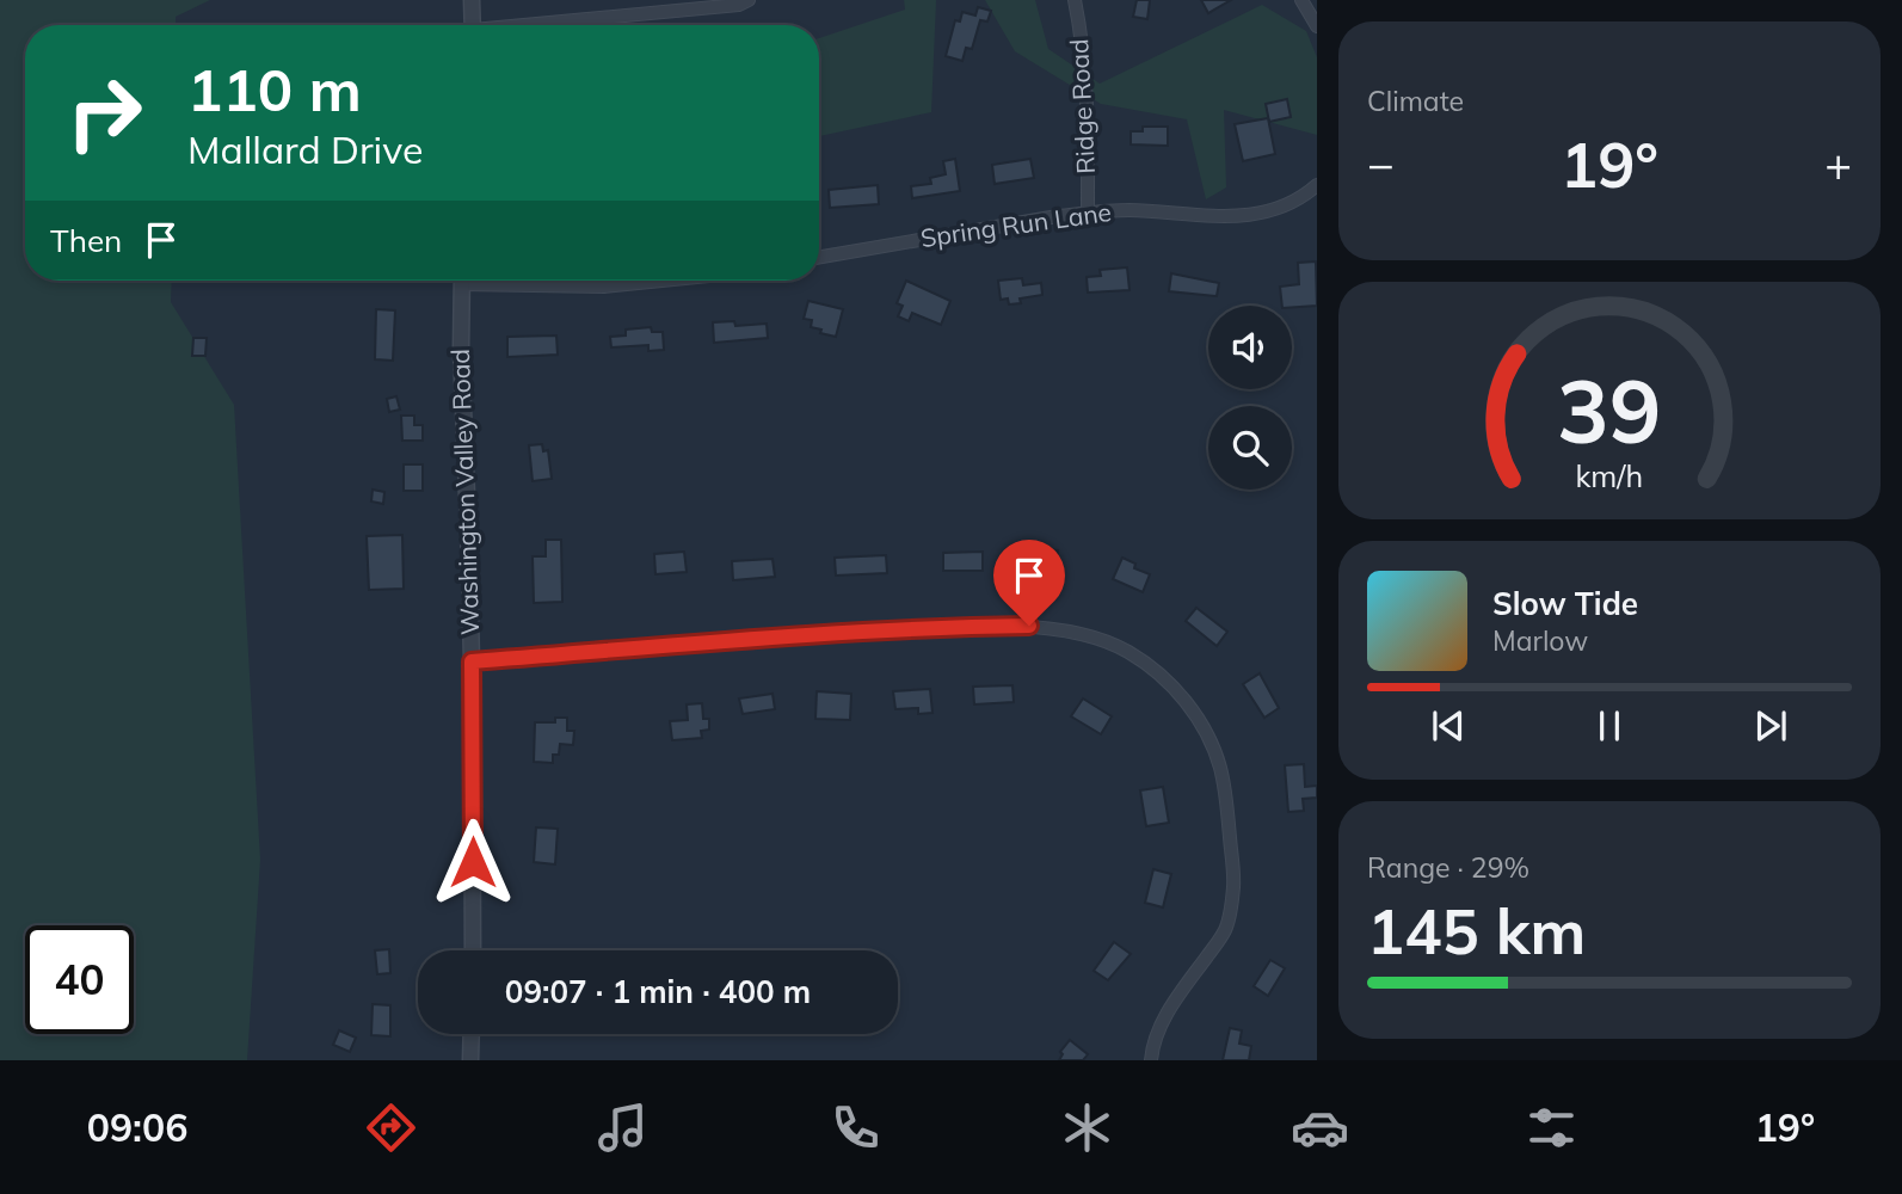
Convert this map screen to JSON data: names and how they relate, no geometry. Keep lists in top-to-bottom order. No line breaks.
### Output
{"streets":{"street":["Ridge Road","Spring Run Lane","Washington Valley Road"]},"crossings":[["Ridge Road","Spring Run Lane"]],"page":{"tile":["Climate",["Range · 29%","145 km"]],"turn":["110 m","Mallard Drive"],"heat":["−","19°","+"],"then":"Then","song":["Slow Tide","Marlow"],"limit":"40","trip":"09:07 · 1 min · 400 m","tabs":["09:06","19°"],"gauge":["39","km/h"]}}
